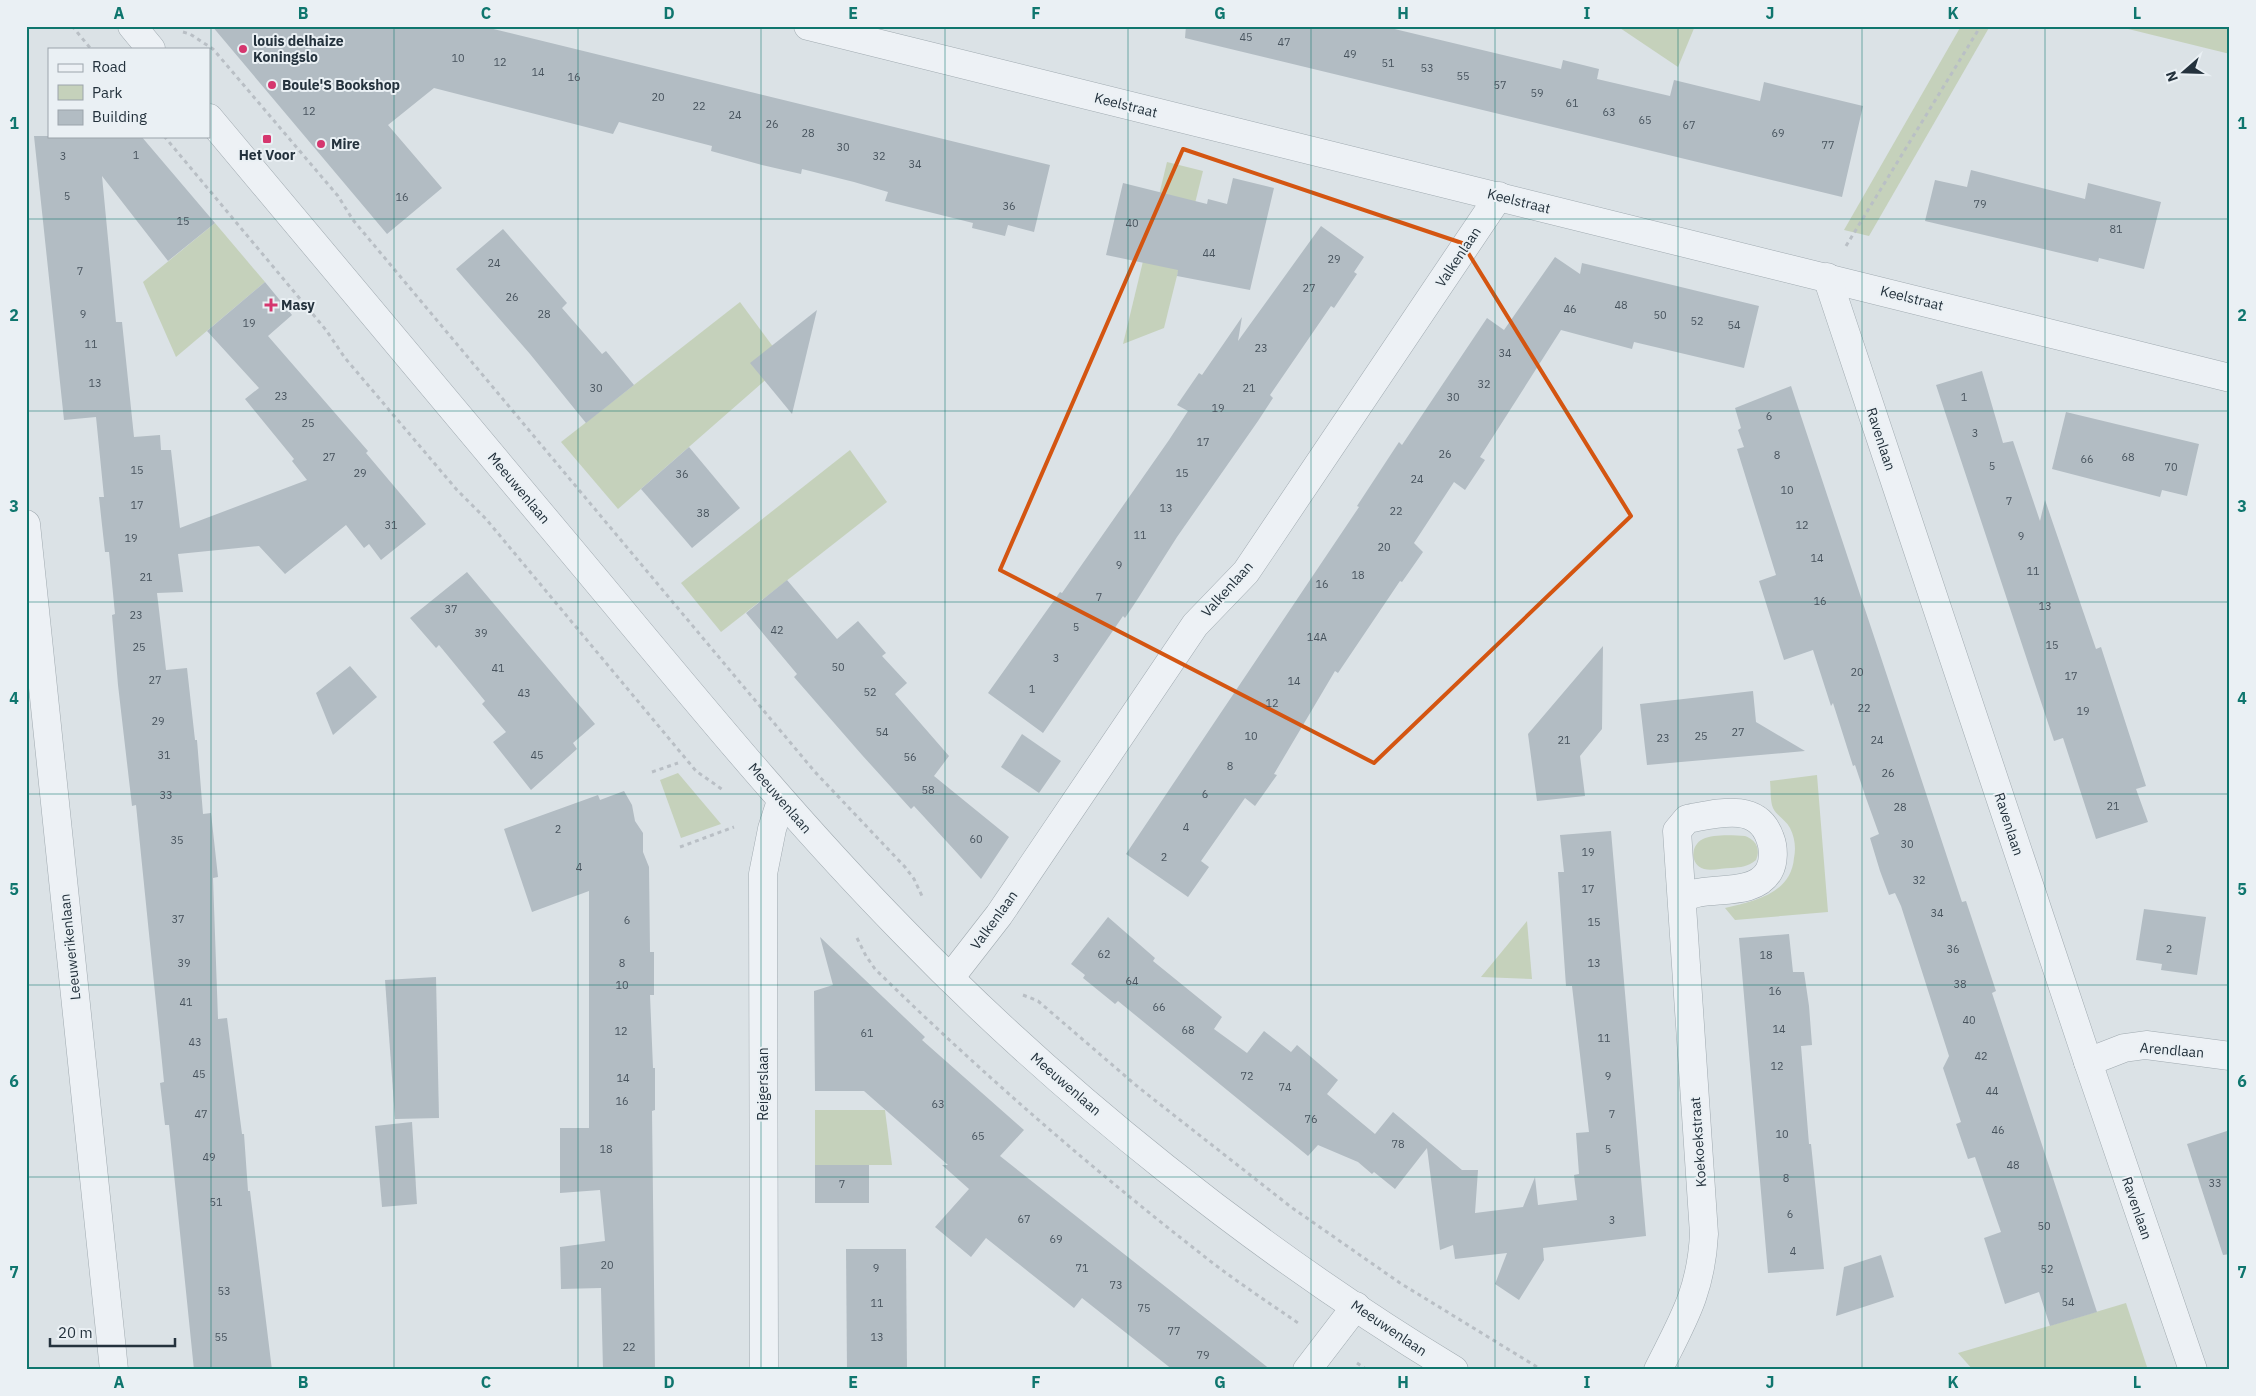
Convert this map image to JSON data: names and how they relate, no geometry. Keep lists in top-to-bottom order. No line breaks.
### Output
{"streets":{"street":["Keelstraat","Valkenlaan","Ravenlaan","Meeuwenlaan","Leeuwerikenlaan","Arendlaan","Reigerslaan","Koekoekstraat"]},"crossings":[["Keelstraat","Valkenlaan"],["Keelstraat","Ravenlaan"],["Valkenlaan","Meeuwenlaan"],["Ravenlaan","Arendlaan"],["Meeuwenlaan","Reigerslaan"]],"places":{"other":["louis delhaize Koningslo","Boule'S Bookshop","Mire"],"transit":["Het Voor"],"health":["Masy"]},"house_numbers":["45","47","49","10","12","51","53","14","55","16","57","59","20","61","22","12","63","24","65","26","67","28","69","77","30","1","3","32","34","5","16","79","36","15","40","81","44","29","24","7","27","26","48","46","9","28","50","52","19","54","11","23","34","13","32","30","21","23","30","1","19","6","25","3","17","26","8","27","68","66","5","70","15","29","15","36","24","10","7","17","13","22","38","31","12","11","9","19","20","14","9","11","18","21","16","7","16","13","37","23","5","42","39","14A","15","25","3","50","41","20","17","27","14","1","52","43","12","22","19","29","54","27","10","25","23","21","24","31","45","56","8","26","58","6","33","21","28","4","2","60","35","30","19","2","4","32","17","34","37","6","15","36","2","62","18","39","8","13","64","38","10","16","41","66","40","14","68","12","61","11","43","42","12","45","72","9","14","74","44","16","63","47","7","76","46","10","65","78","18","5","49","48","8","33","7","51","6","67","3","50","69","4","20","9","71","52","73","53","54","11","75","77","55","13","22","79"],"legend":["Road","Park","Building"],"scale_bar":"20 m","north":"left","grid":{"columns":["A","B","C","D","E","F","G","H","I","J","K","L"],"rows":["1","2","3","4","5","6","7"]}}
